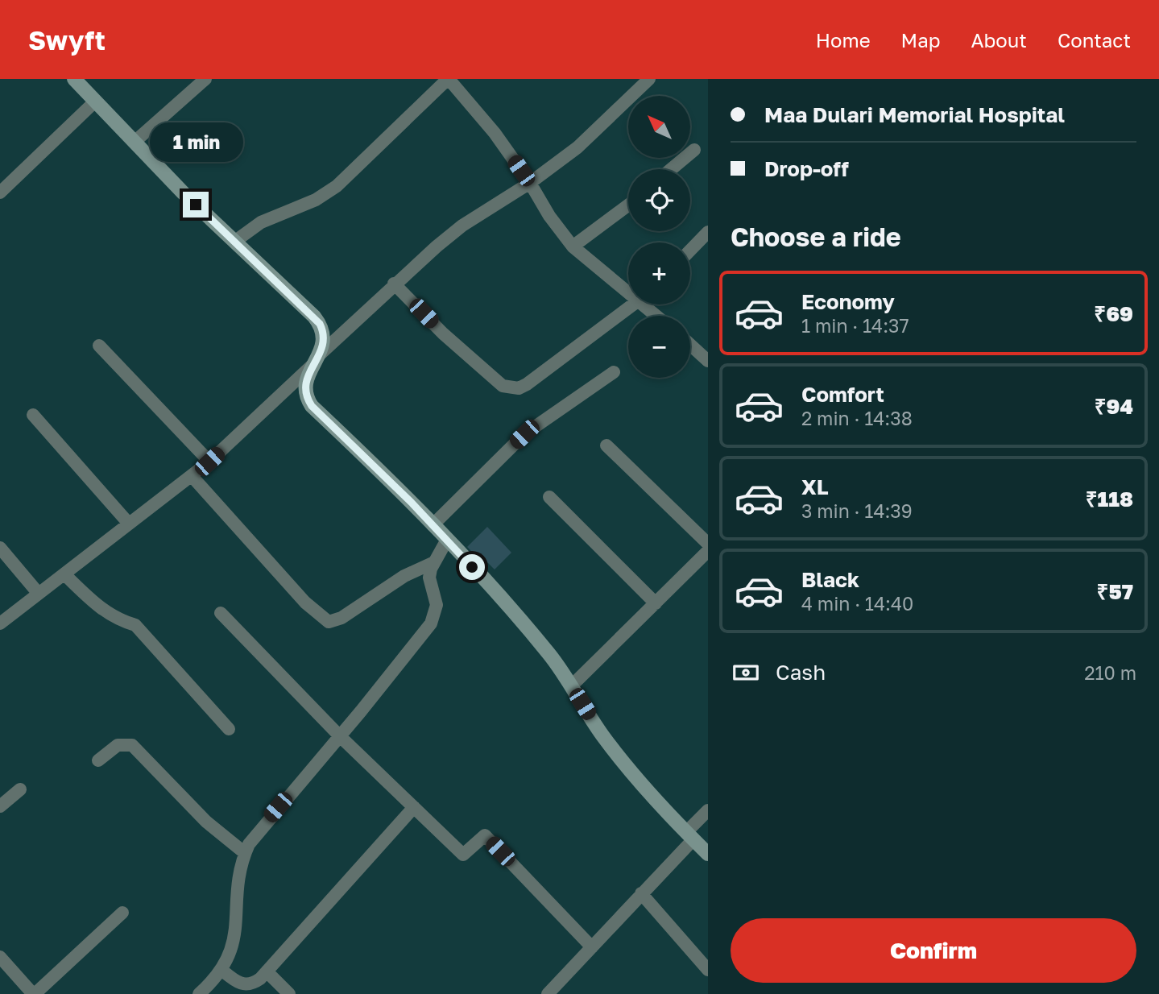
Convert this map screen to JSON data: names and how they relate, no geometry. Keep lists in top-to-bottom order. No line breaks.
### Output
{"north":"top left","page":{"header":"Swyft","nav":["Home","Map","About","Contact"],"banner":["Maa Dulari Memorial Hospital","Drop-off"],"map_buttons":["+","−"],"bubble":"1 min","heading":"Choose a ride","list":[{"name":"Economy","note":"1 min · 14:37","value":"₹69"},{"name":"Comfort","note":"2 min · 14:38","value":"₹94"},{"name":"XL","note":"3 min · 14:39","value":"₹118"},{"name":"Black","note":"4 min · 14:40","value":"₹57"}],"pay":["Cash","210 m"],"buttons":"Confirm"}}
